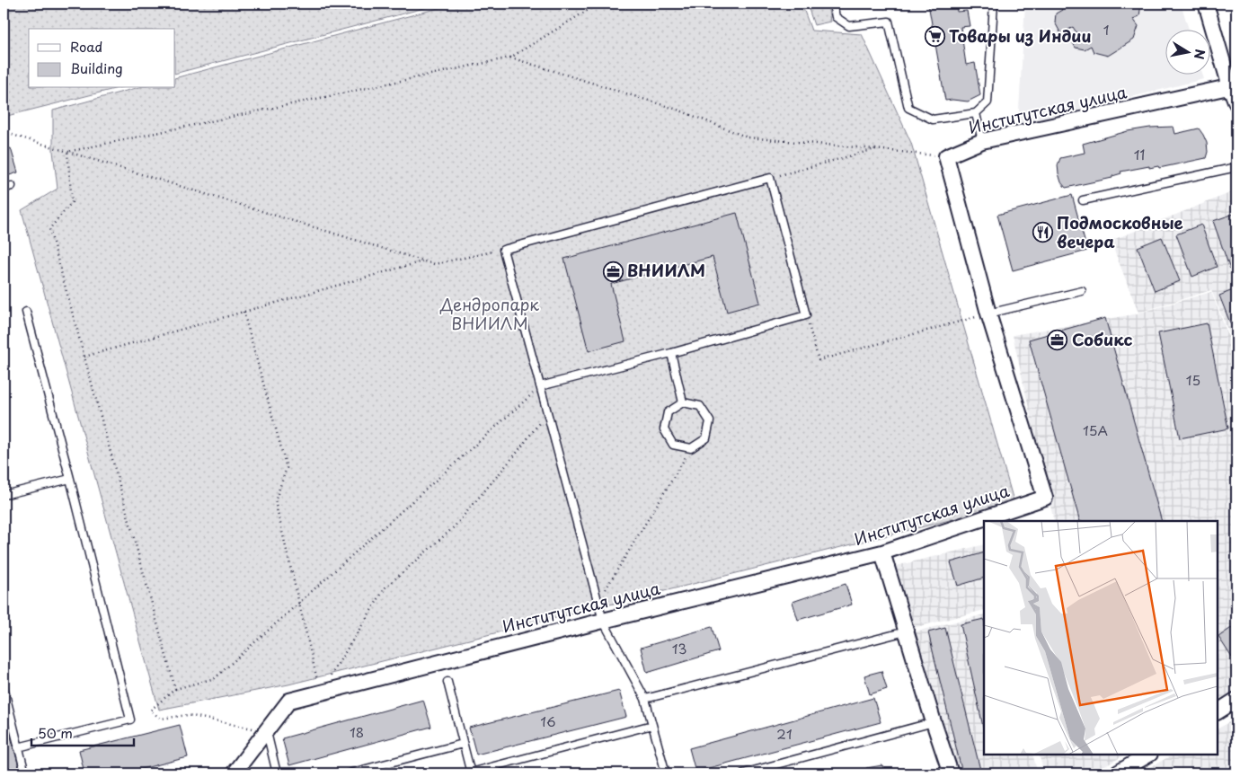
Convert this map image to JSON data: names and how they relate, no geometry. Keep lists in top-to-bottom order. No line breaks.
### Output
{"streets":{"street":["Институтская улица"]},"parks":["Дендропарк ВНИИЛМ"],"places":{"supermarket":["Товары из Индии"],"restaurant":["Подмосковные вечера"],"office":["ВНИИЛМ","Собикс"]},"house_numbers":["1","11","15","15А","13","16","18","21"],"legend":["Road","Building"],"scale_bar":"50 m","north":"right"}
